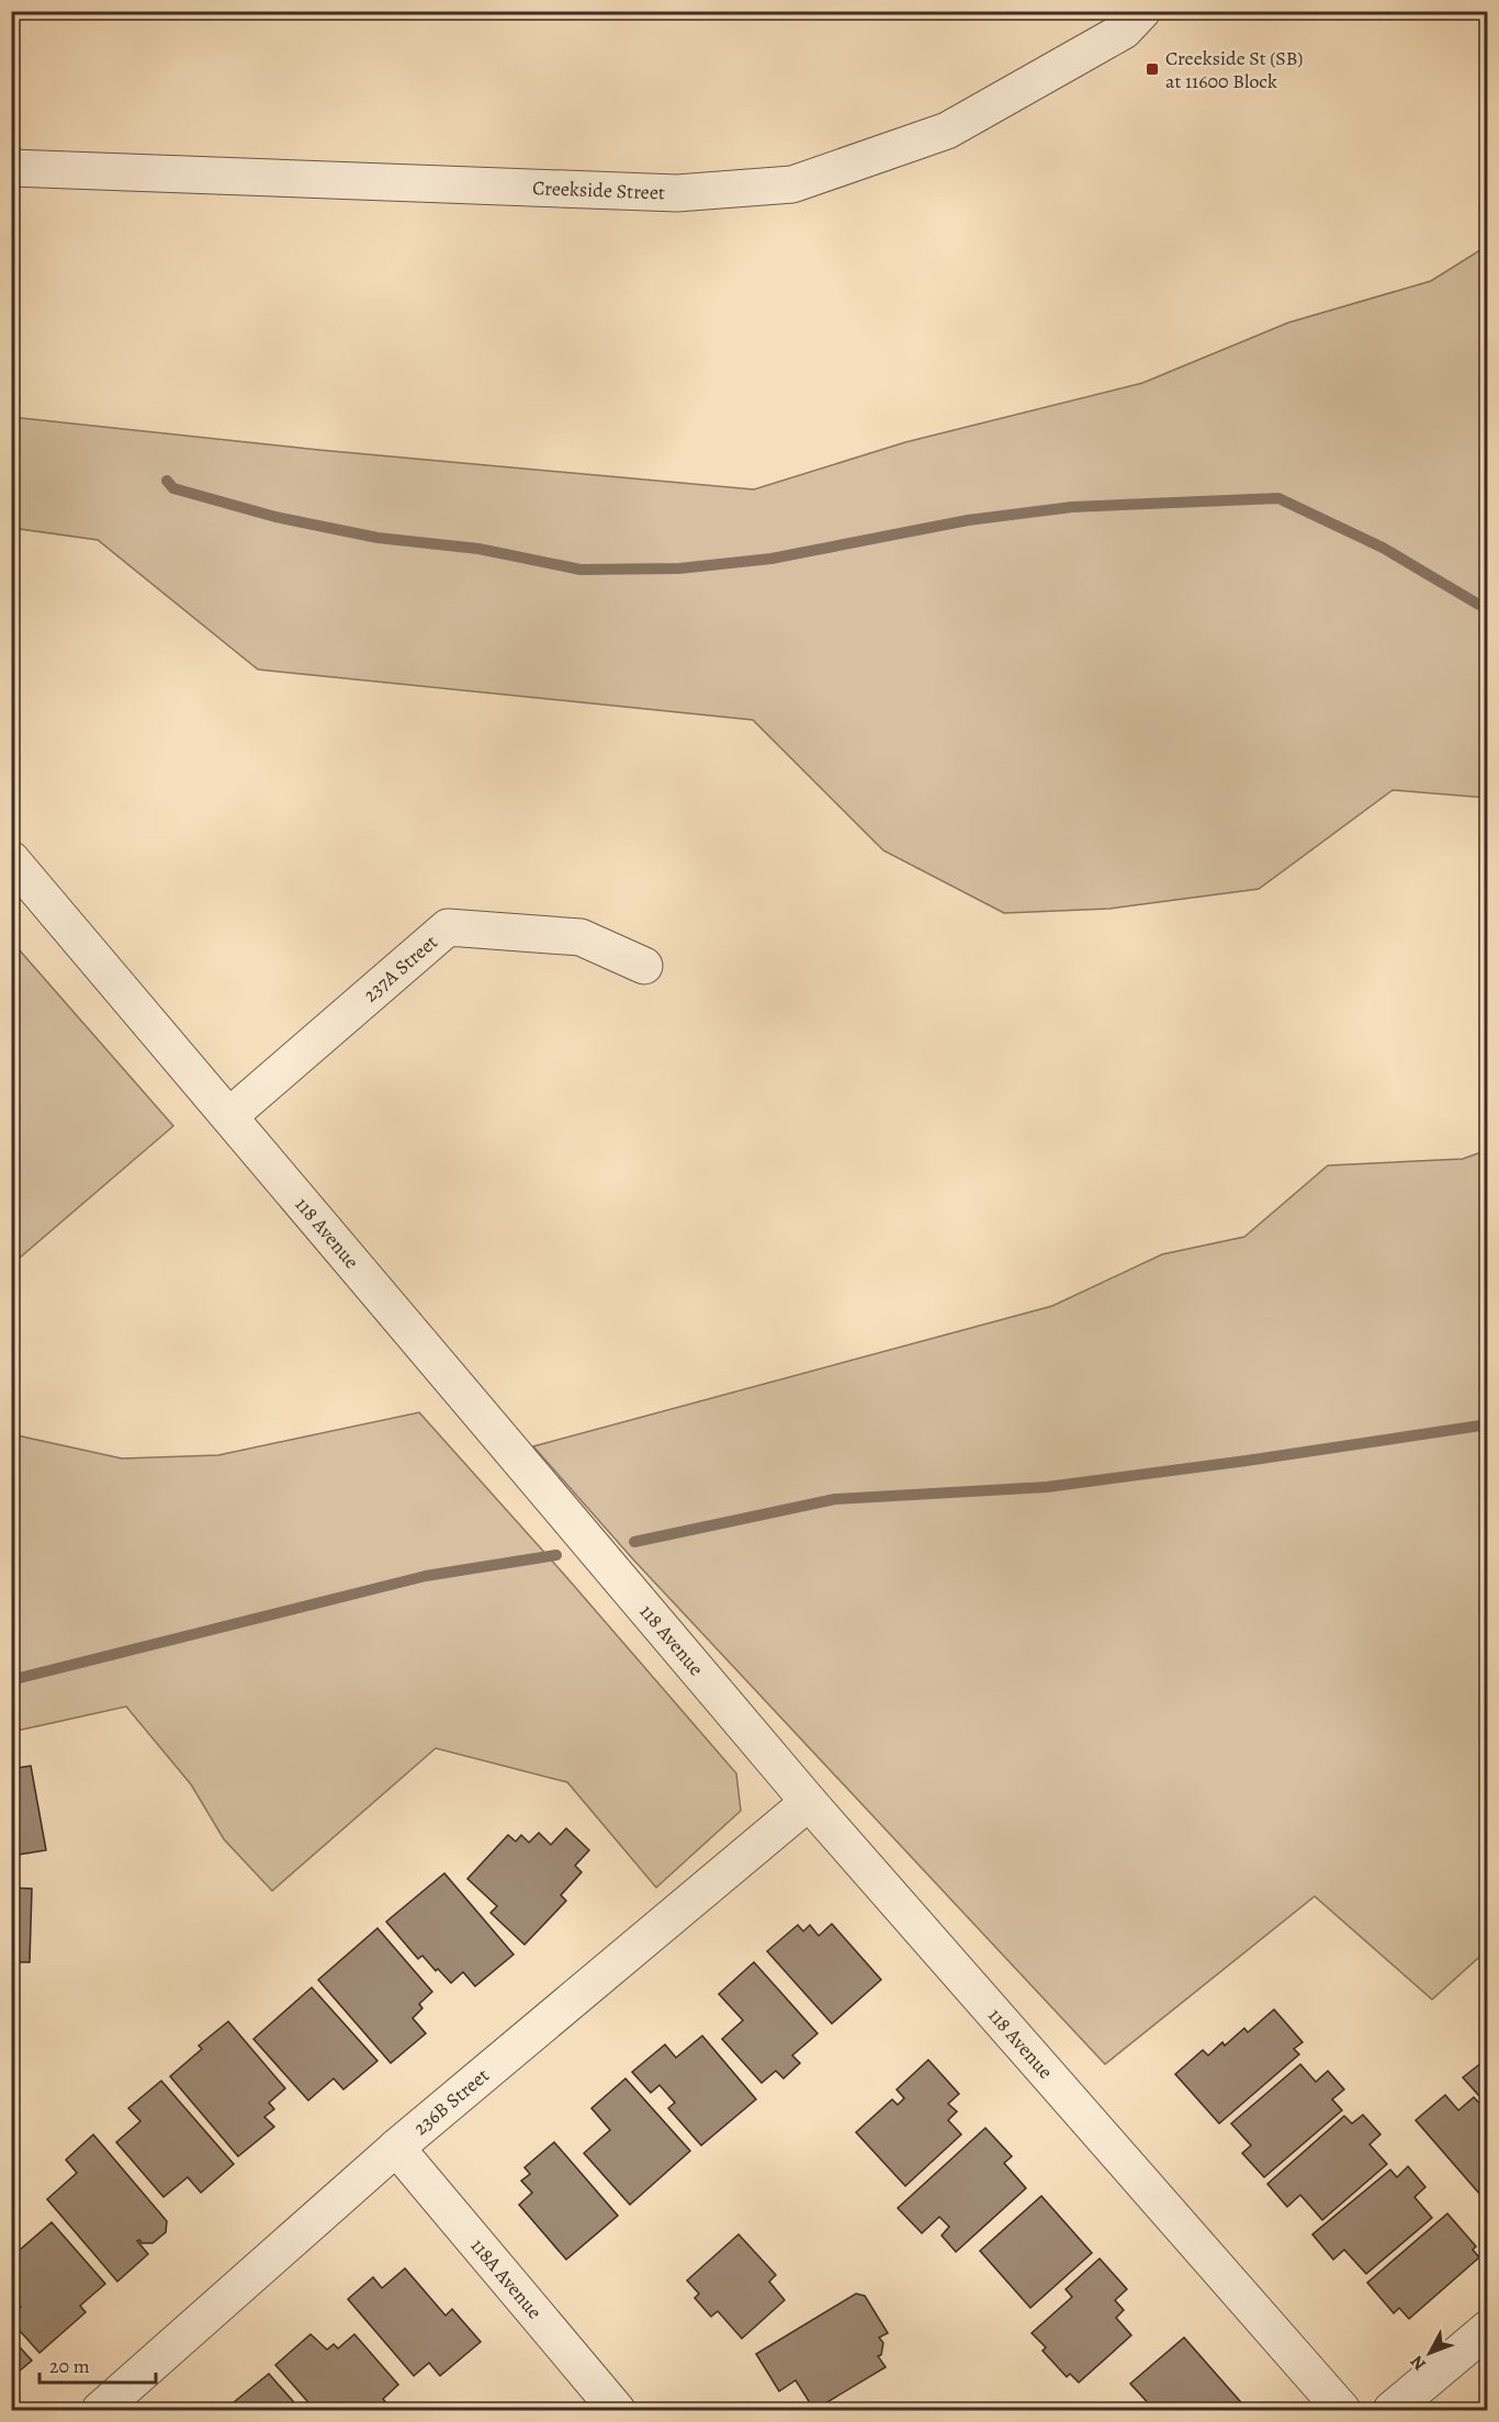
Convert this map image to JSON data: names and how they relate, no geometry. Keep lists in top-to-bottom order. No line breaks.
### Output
{"streets":{"street":["Creekside Street","237A Street","118 Avenue","236B Street","118A Avenue"]},"crossings":[["237A Street","118 Avenue"],["118 Avenue","236B Street"],["236B Street","118A Avenue"]],"places":{"transit":["Creekside St (SB) at 11600 Block"]},"scale_bar":"20 m","north":"bottom left"}
